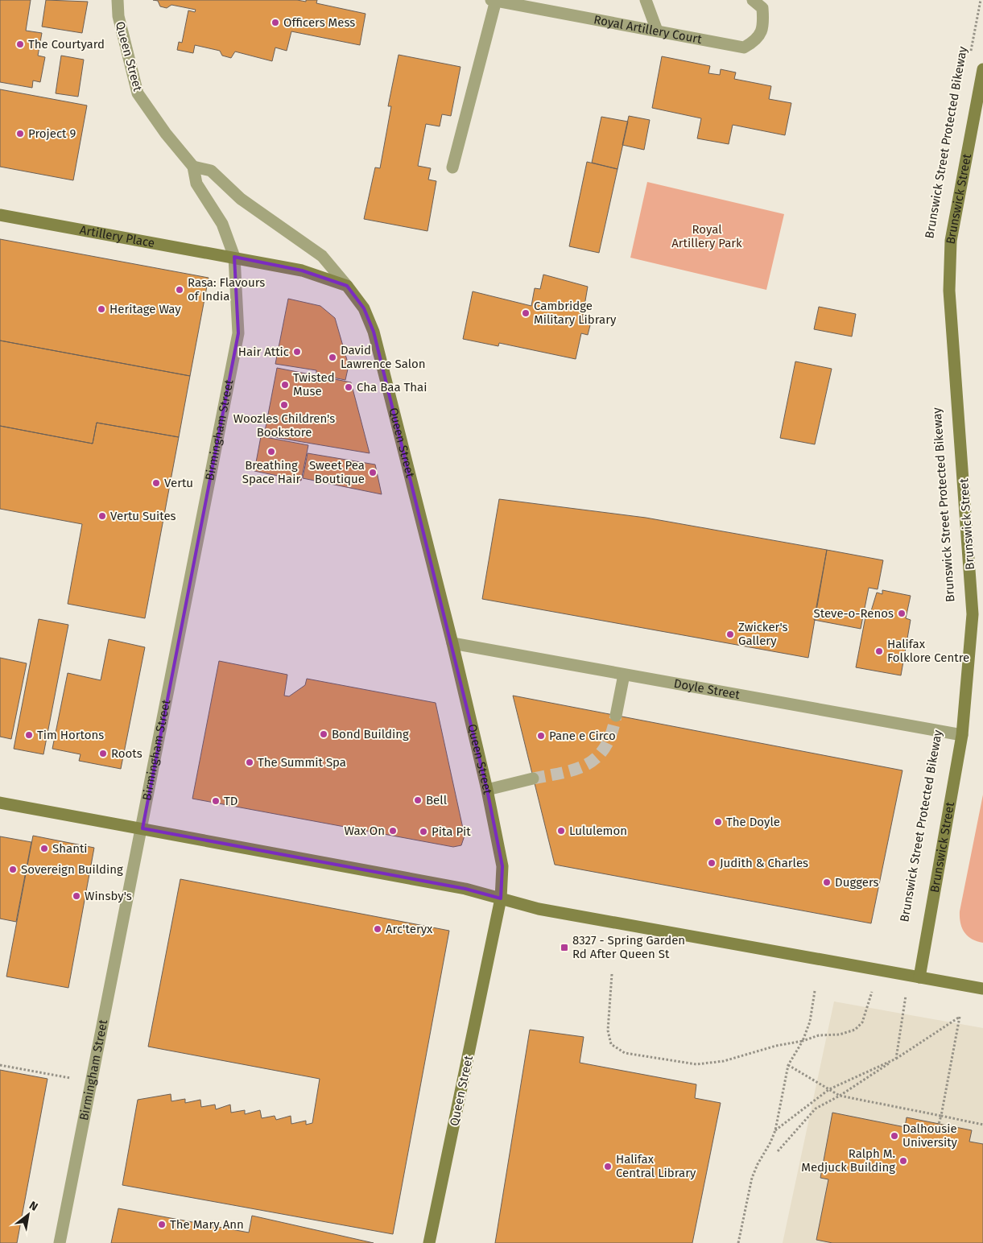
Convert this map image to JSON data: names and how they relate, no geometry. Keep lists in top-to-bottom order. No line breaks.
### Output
{"streets":{"street":["Royal Artillery Court","Queen Street","Brunswick Street","Artillery Place","Birmingham Street","Doyle Street"],"path":["Brunswick Street Protected Bikeway"]},"crossings":[["Queen Street","Artillery Place"],["Queen Street","Birmingham Street"],["Queen Street","Doyle Street"],["Brunswick Street","Doyle Street"],["Artillery Place","Birmingham Street"]],"parks":["Royal Artillery Park"],"places":{"other":["Officers Mess","The Courtyard","Project 9","Rasa: Flavours of India","Heritage Way","Cambridge Military Library","Hair Attic","David Lawrence Salon","Twisted Muse","Cha Baa Thai","Woozles Children's Bookstore","Breathing Space Hair","Sweet Pea Boutique","Vertu","Vertu Suites","Steve-o-Renos","Zwicker's Gallery","Halifax Folklore Centre","Bond Building","Tim Hortons","Pane e Circo","Roots","The Summit Spa","Bell","TD","The Doyle","Wax On","Lululemon","Pita Pit","Shanti","Judith & Charles","Sovereign Building","Duggers","Winsby's","Arc'teryx","Dalhousie University","Ralph M. Medjuck Building","Halifax Central Library","The Mary Ann"],"transit":["8327 - Spring Garden Rd After Queen St"]},"north":"top right"}
